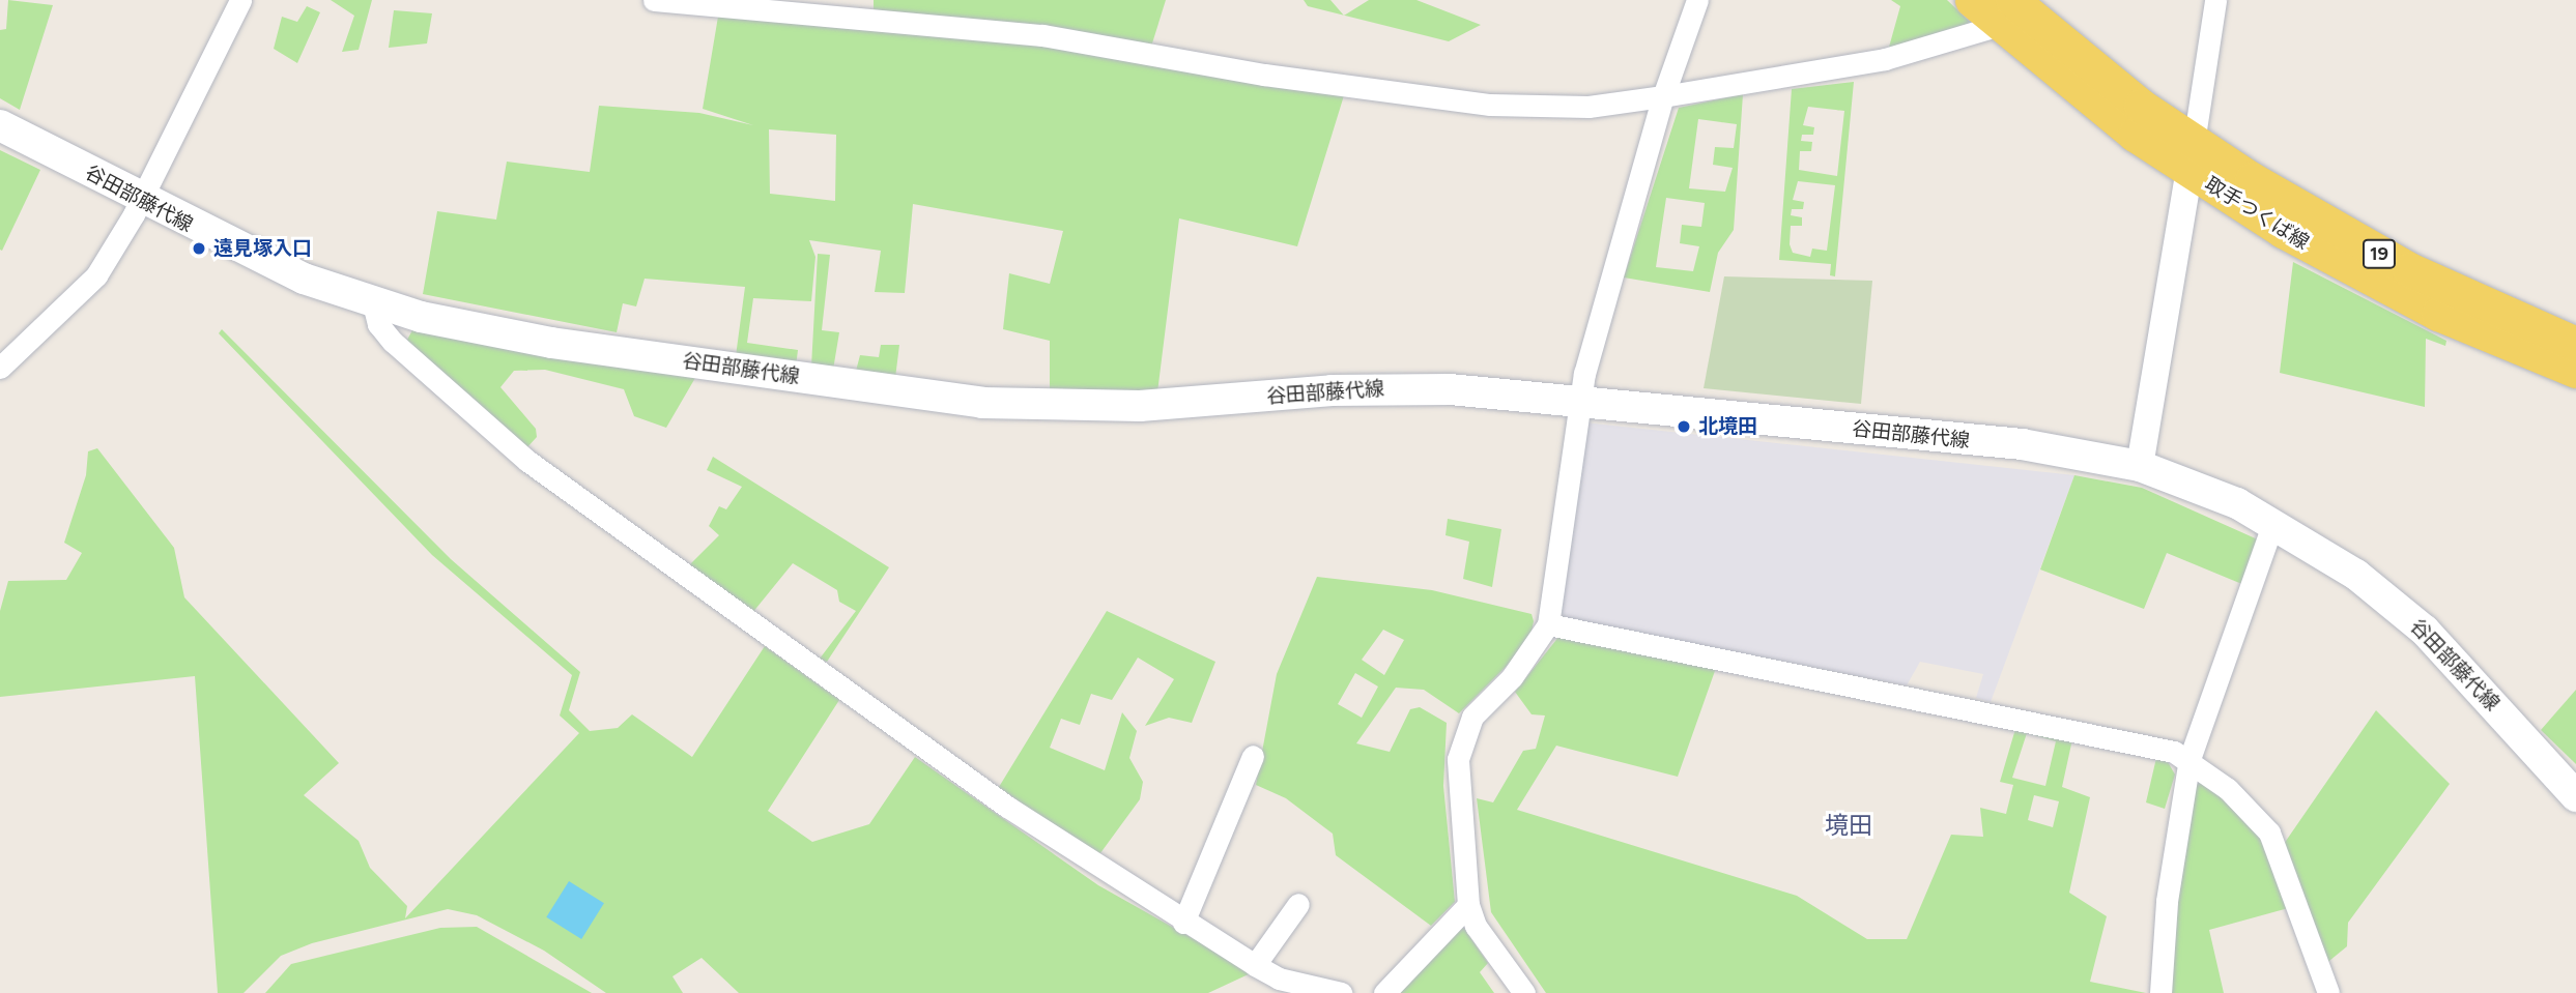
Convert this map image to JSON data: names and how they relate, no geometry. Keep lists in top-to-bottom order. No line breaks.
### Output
{"streets":{"main road":["谷田部藤代線","取手つくば線","19"]},"districts":["境田"],"places":["遠見塚入口","北境田"]}
